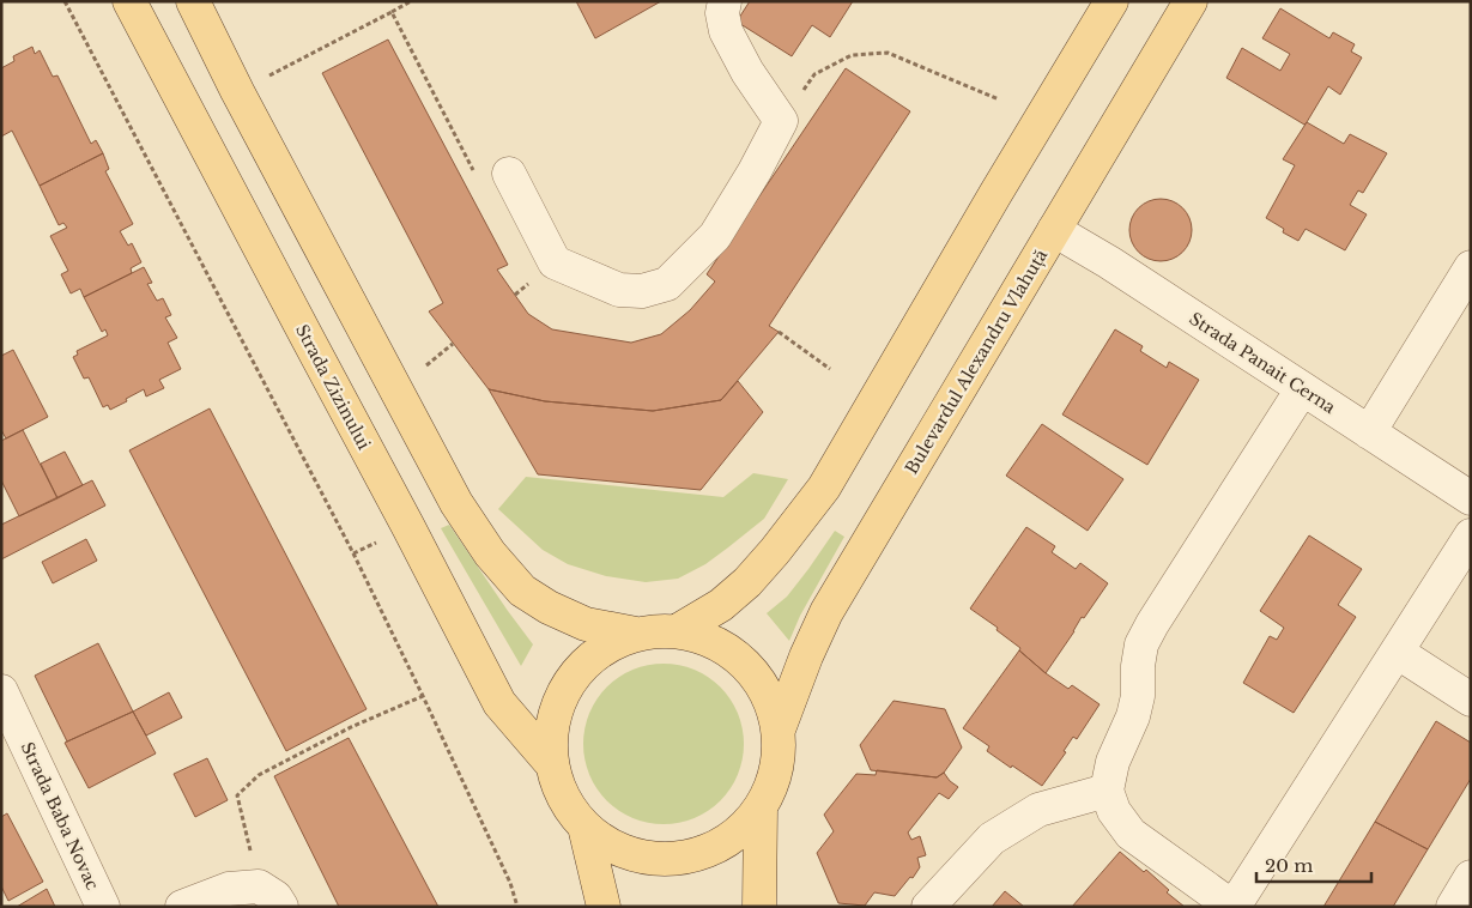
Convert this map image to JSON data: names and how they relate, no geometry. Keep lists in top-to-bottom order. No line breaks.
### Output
{"streets":{"main road":["Bulevardul Alexandru Vlahuță","Strada Zizinului"],"street":["Strada Panait Cerna","Strada Baba Novac"]},"crossings":[["Bulevardul Alexandru Vlahuță","Strada Panait Cerna"]],"scale_bar":"20 m"}
